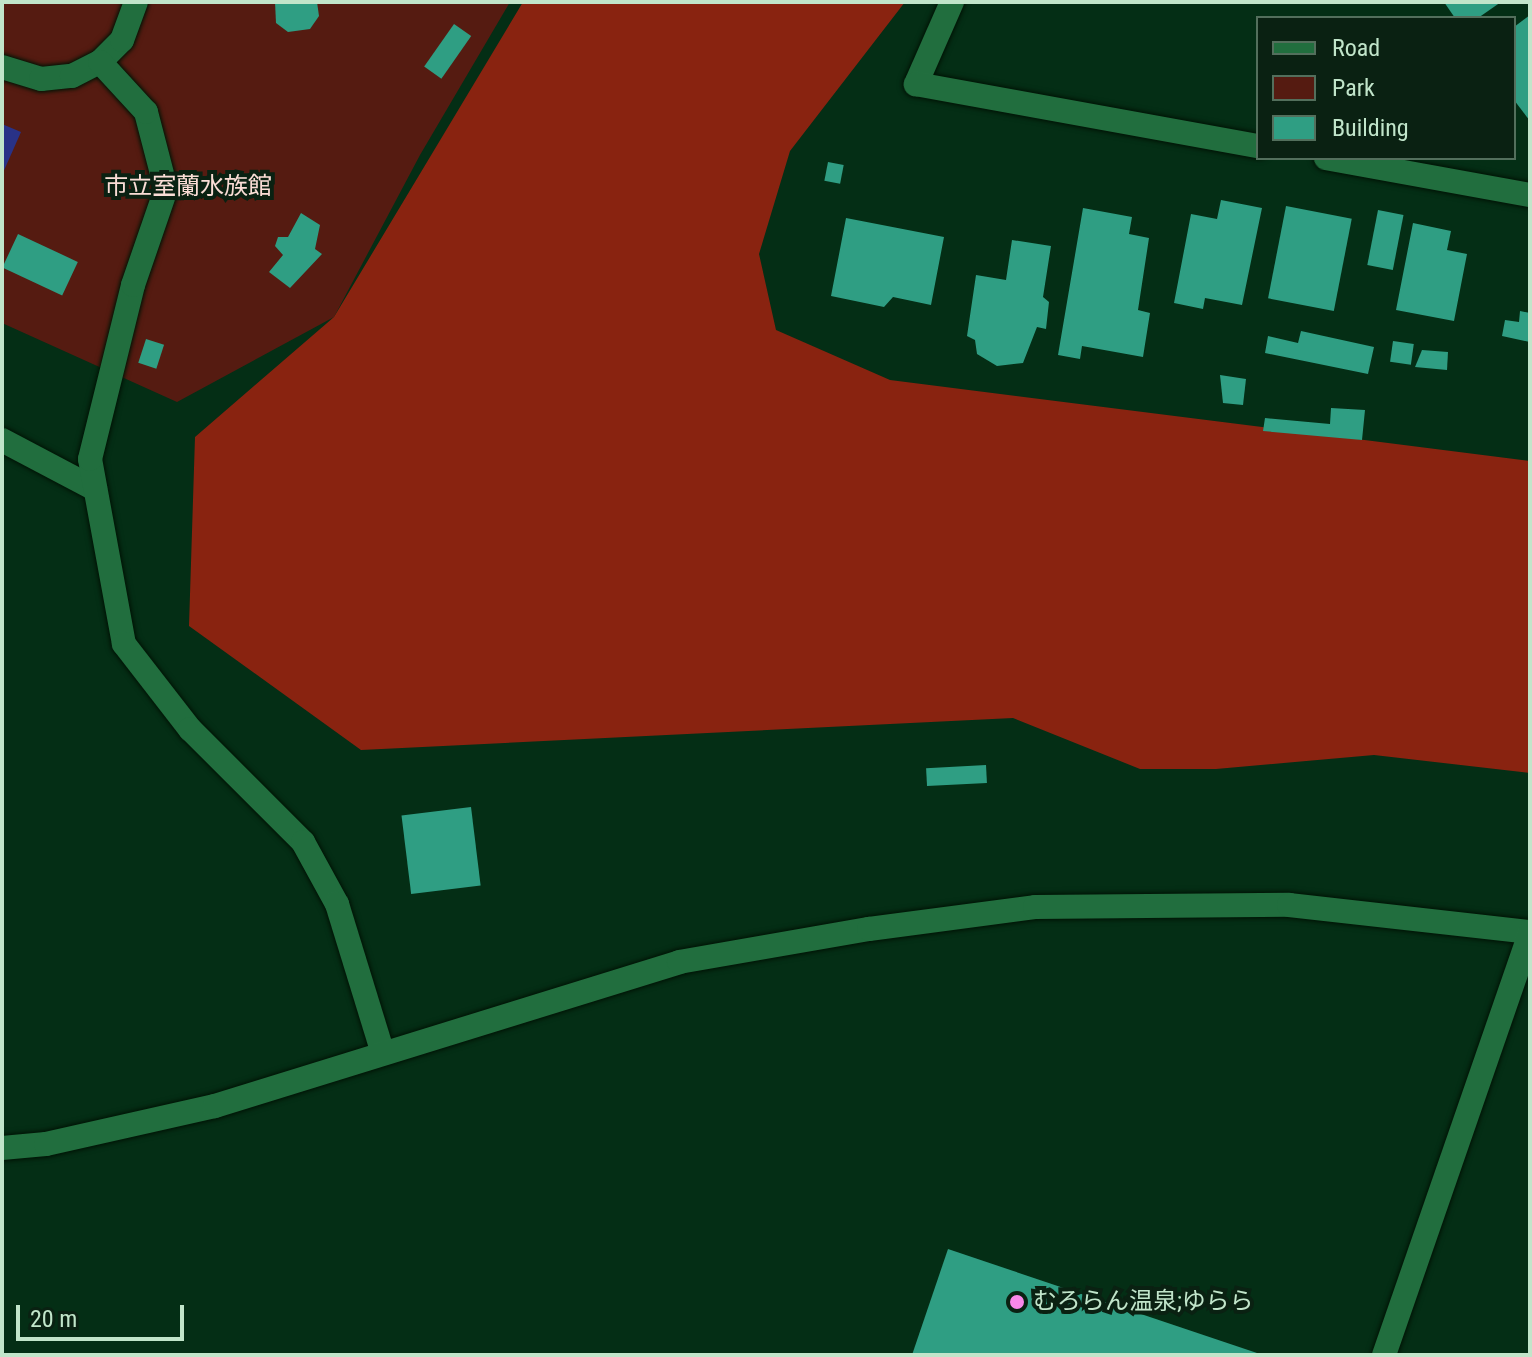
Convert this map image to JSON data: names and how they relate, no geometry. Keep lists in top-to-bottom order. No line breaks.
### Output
{"parks":["市立室蘭水族館"],"places":["むろらん温泉;ゆらら"],"legend":["Road","Park","Building"],"scale_bar":"20 m"}
